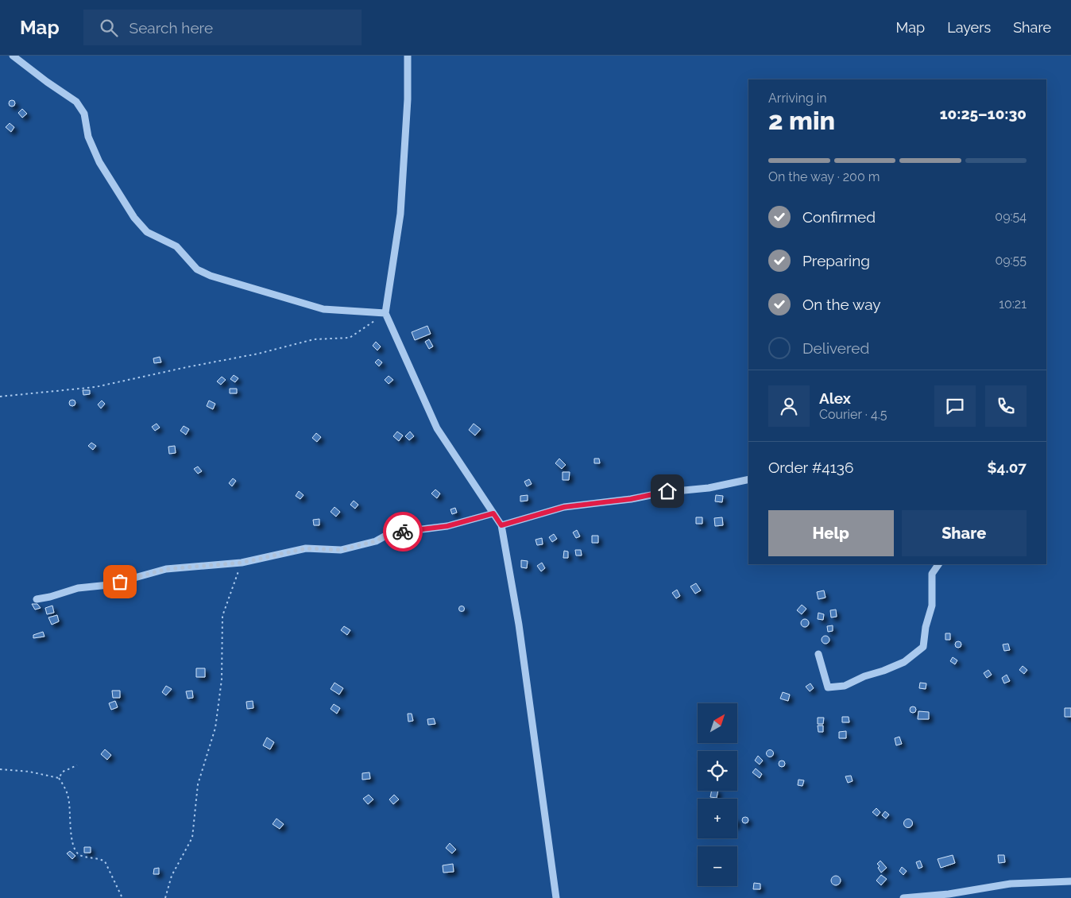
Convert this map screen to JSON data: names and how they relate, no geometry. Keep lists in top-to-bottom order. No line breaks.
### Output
{"north":"top right","page":{"header":"Map","search":"Search here","nav":["Map","Layers","Share"],"heading":["2 min","Arriving in","10:25–10:30"],"panel":["Alex","Courier · 4.5","Order #4136","$4.07"],"bar":"On the way · 200 m","list":[["Confirmed","09:54"],["Preparing","09:55"],["On the way","10:21"],"Delivered"],"buttons":["Help","Share"],"map_buttons":["+","−"]}}
